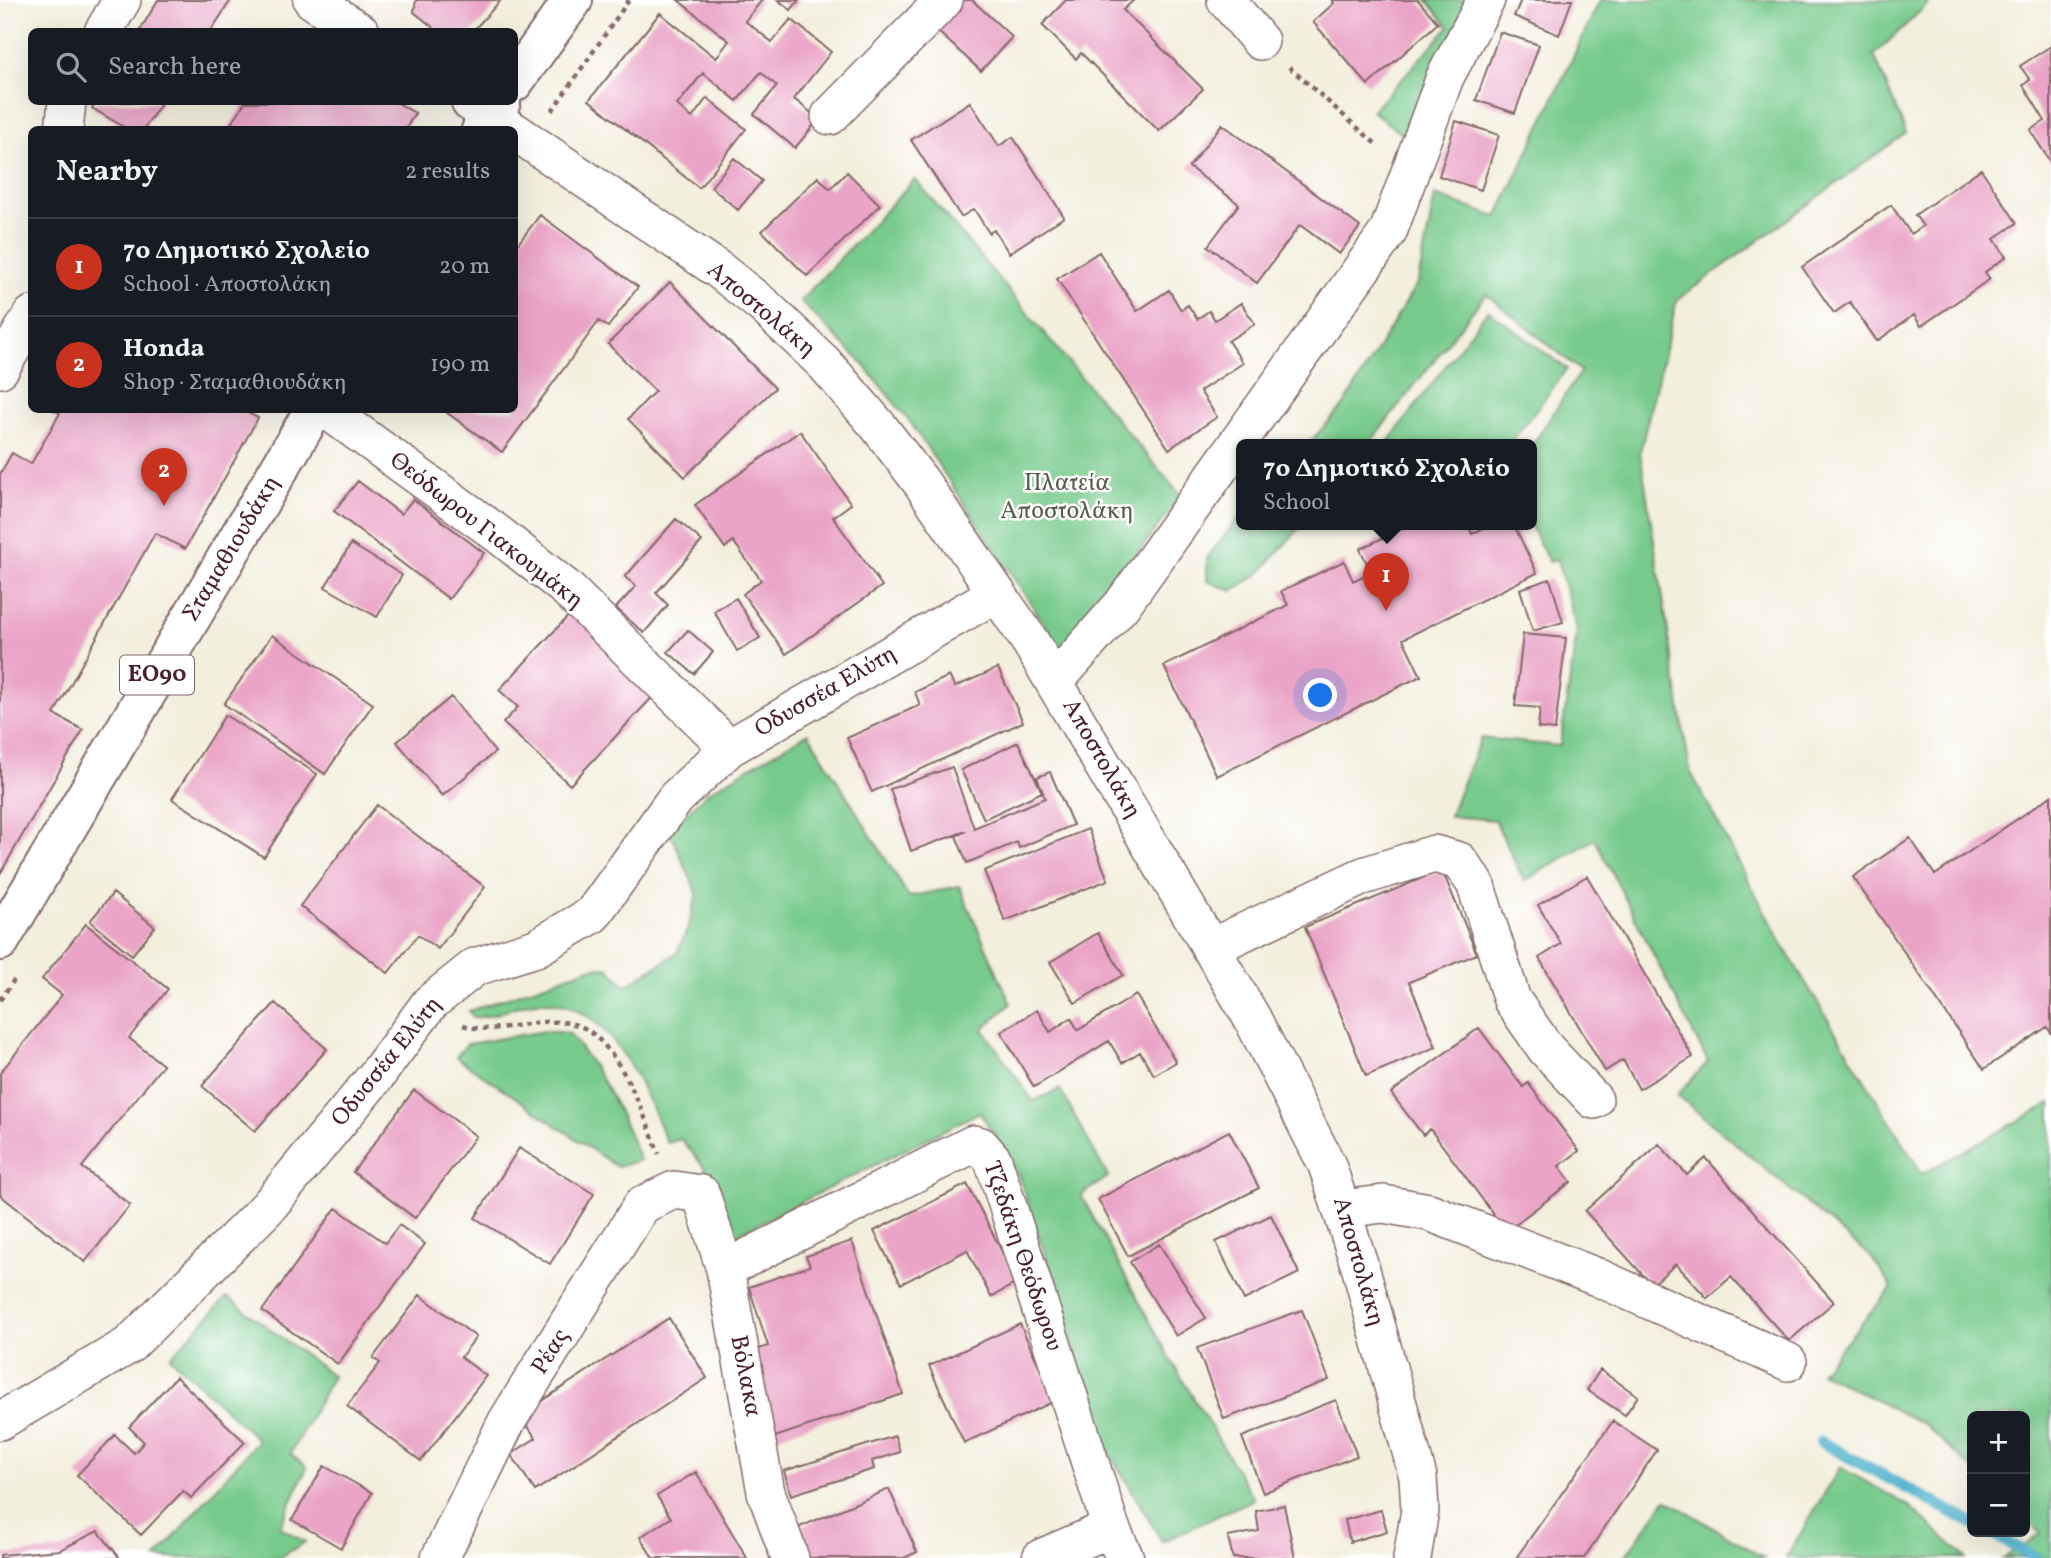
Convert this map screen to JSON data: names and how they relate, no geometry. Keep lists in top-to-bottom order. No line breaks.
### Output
{"streets":{"main road":["Σταμαθιουδάκη","ΕΟ90"],"street":["Αποστολάκη","Θεόδωρου Γιακουμάκη","Οδυσσέα Ελύτη","Τζεδάκη Θεόδωρου","Ρέας","Βόλακα"]},"crossings":[["Αποστολάκη","Οδυσσέα Ελύτη"],["Θεόδωρου Γιακουμάκη","Οδυσσέα Ελύτη"],["Τζεδάκη Θεόδωρου","Βόλακα"],["Ρέας","Βόλακα"]],"parks":["Πλατεία Αποστολάκη"],"page":{"search":"Search here","heading":["Nearby","2 results"],"list":[{"mark":"1","name":"7ο Δημοτικό Σχολείο","note":"School · Αποστολάκη","value":"20 m"},{"mark":"2","name":"Honda","note":"Shop · Σταμαθιουδάκη","value":"190 m"}],"popup":["7ο Δημοτικό Σχολείο","School"],"pins":["2","1"],"map_buttons":["+","−"]}}
